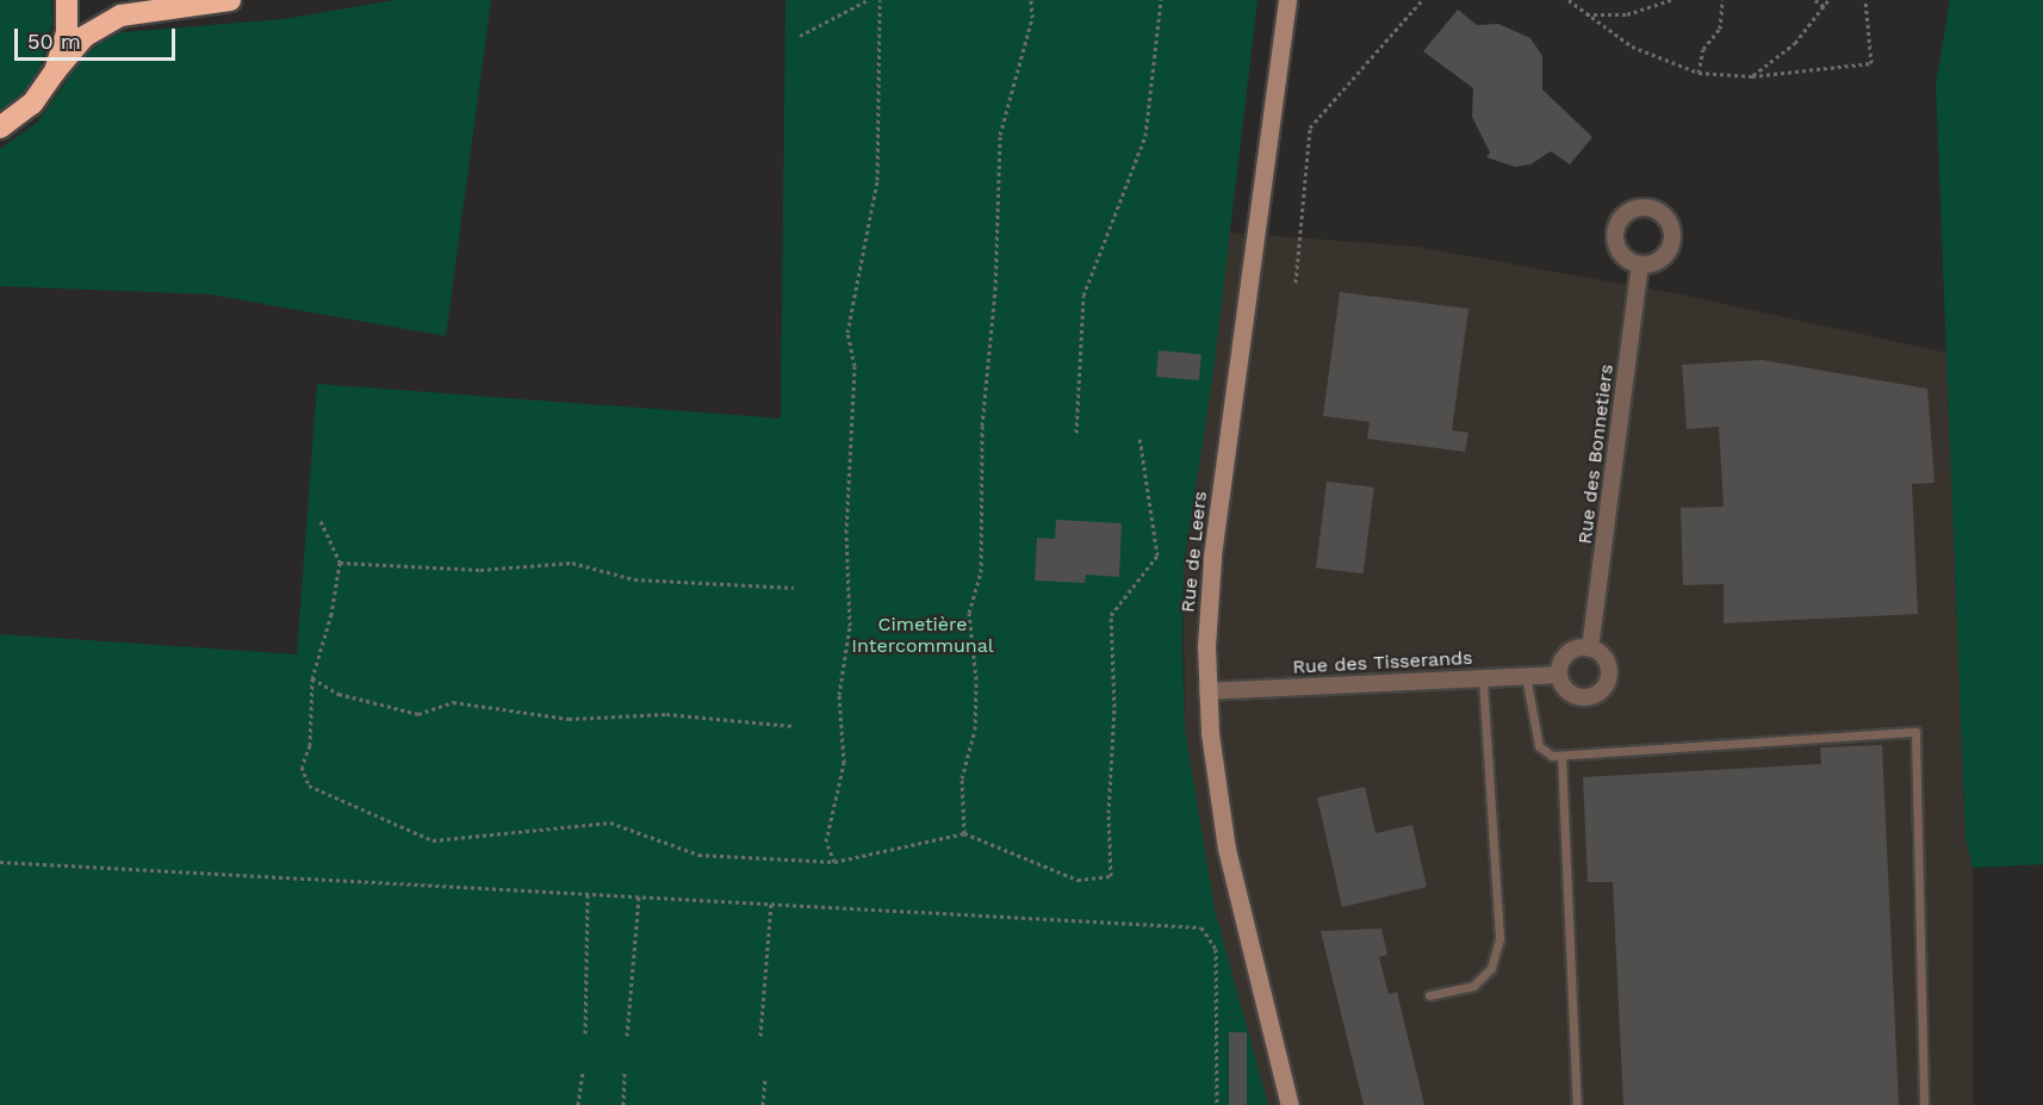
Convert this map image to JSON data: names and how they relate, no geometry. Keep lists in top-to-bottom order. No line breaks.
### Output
{"streets":{"street":["Rue des Bonnetiers","Rue de Leers","Rue des Tisserands"]},"crossings":[["Rue des Bonnetiers","Rue des Tisserands"],["Rue de Leers","Rue des Tisserands"]],"parks":["Cimetière Intercommunal"],"scale_bar":"50 m"}
